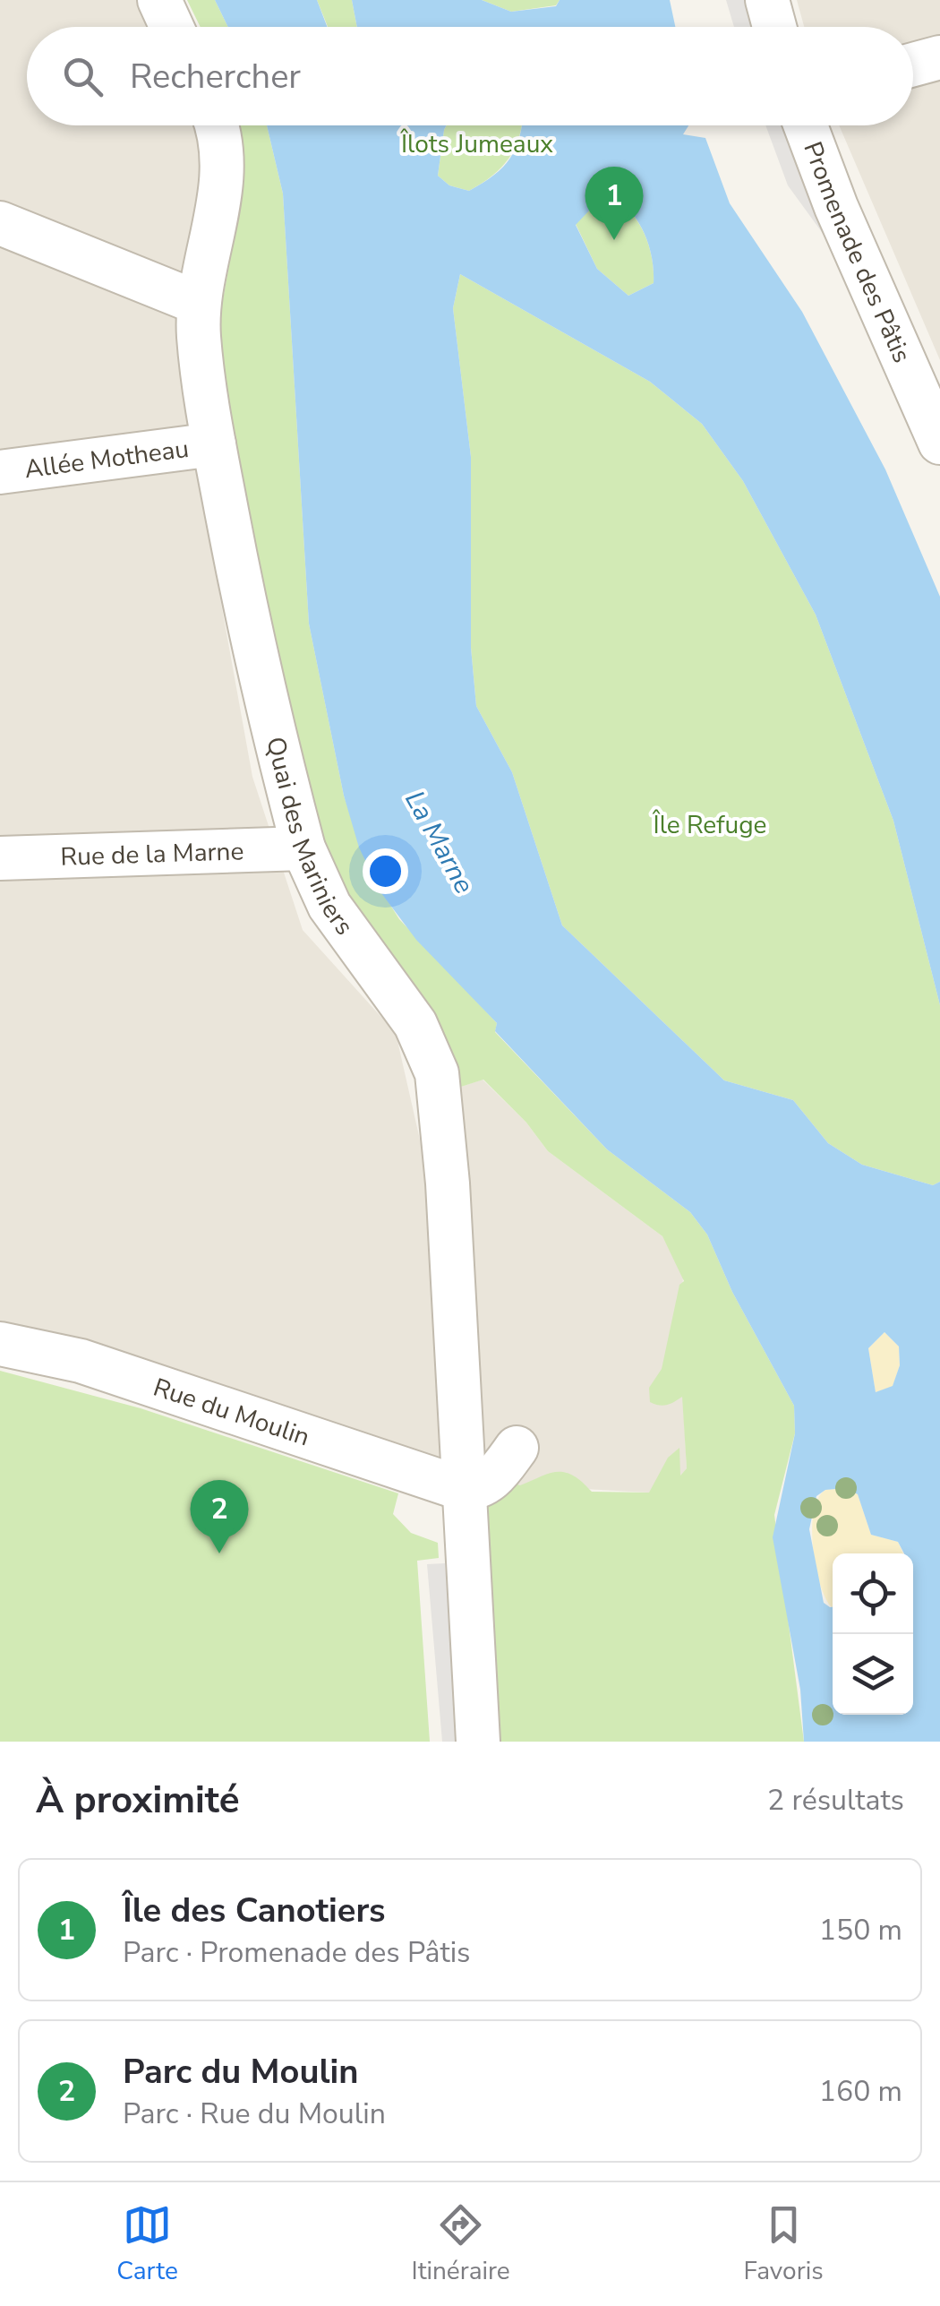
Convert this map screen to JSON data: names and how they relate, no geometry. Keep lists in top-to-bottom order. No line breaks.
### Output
{"streets":{"street":["Promenade des Pâtis","Allée Motheau","Quai des Mariniers","Rue de la Marne","Rue du Moulin"]},"crossings":[["Allée Motheau","Quai des Mariniers"],["Quai des Mariniers","Rue de la Marne"],["Quai des Mariniers","Rue du Moulin"]],"water":["La Marne"],"parks":["Îlots Jumeaux","Île Refuge"],"page":{"search":"Rechercher","pins":["1","2"],"heading":["À proximité","2 résultats"],"list":[{"mark":"1","name":"Île des Canotiers","note":"Parc · Promenade des Pâtis","value":"150 m"},{"mark":"2","name":"Parc du Moulin","note":"Parc · Rue du Moulin","value":"160 m"}],"nav":["Carte","Itinéraire","Favoris"]}}
